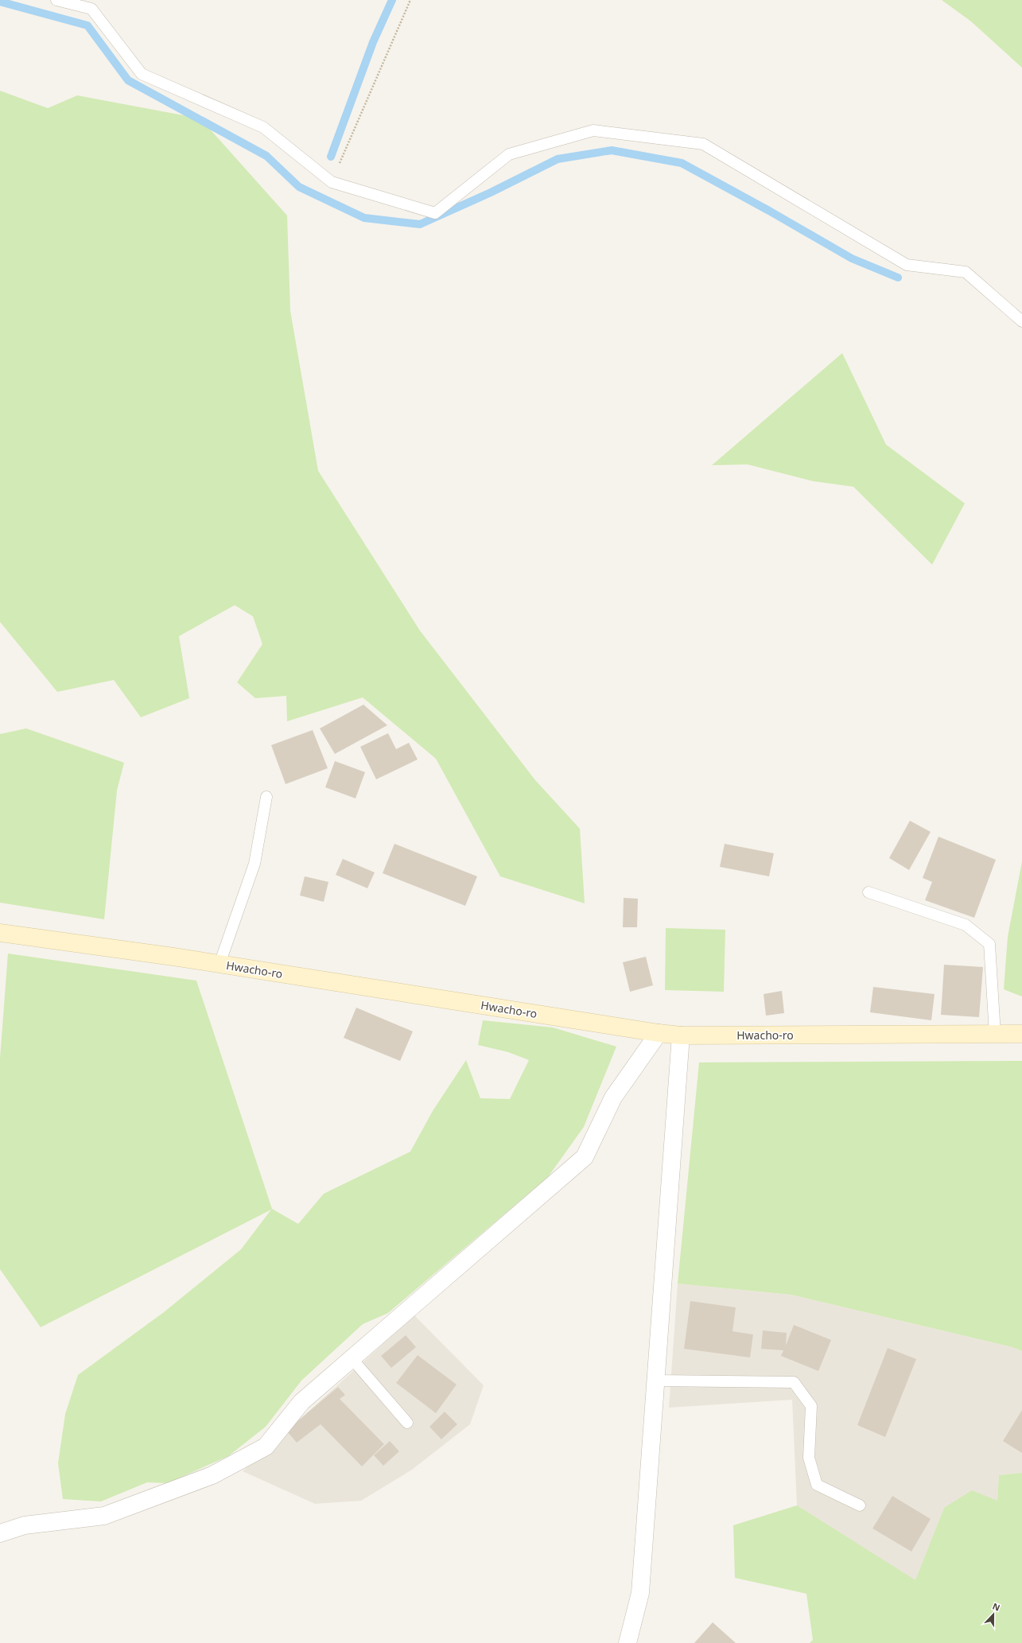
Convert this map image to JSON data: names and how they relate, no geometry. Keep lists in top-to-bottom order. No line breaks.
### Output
{"streets":{"street":["Hwacho-ro"]},"north":"top"}
